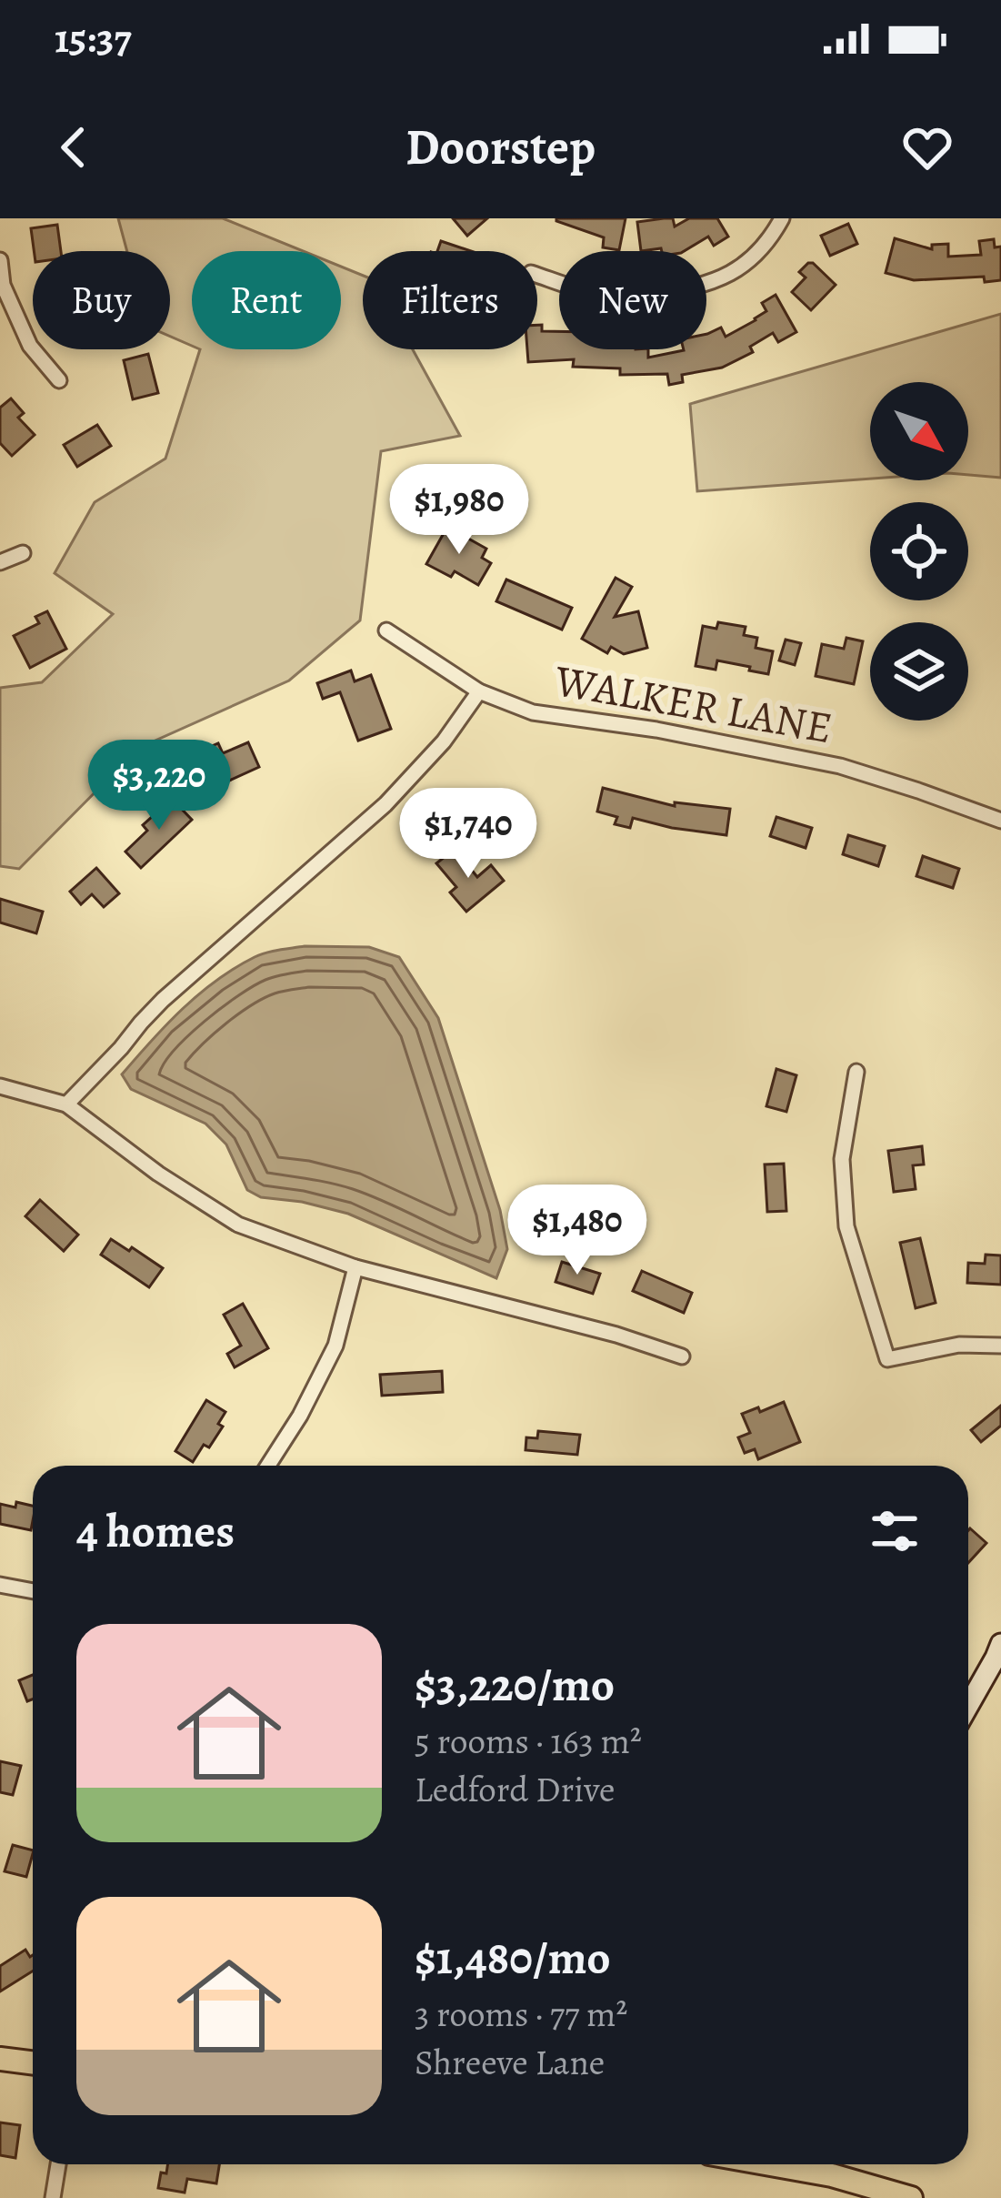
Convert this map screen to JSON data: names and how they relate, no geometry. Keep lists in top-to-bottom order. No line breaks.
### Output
{"streets":{"street":["WALKER LANE"]},"north":"bottom right","page":{"status":"15:37","header":"Doorstep","chip":["Buy","Rent","Filters","New"],"price":["$1,980","$3,220","$1,740","$1,480"],"heading":"4 homes","list":[{"name":"$3,220/mo","note":"5 rooms · 163 m² · Ledford Drive"},{"name":"$1,480/mo","note":"3 rooms · 77 m² · Shreeve Lane"}]}}
